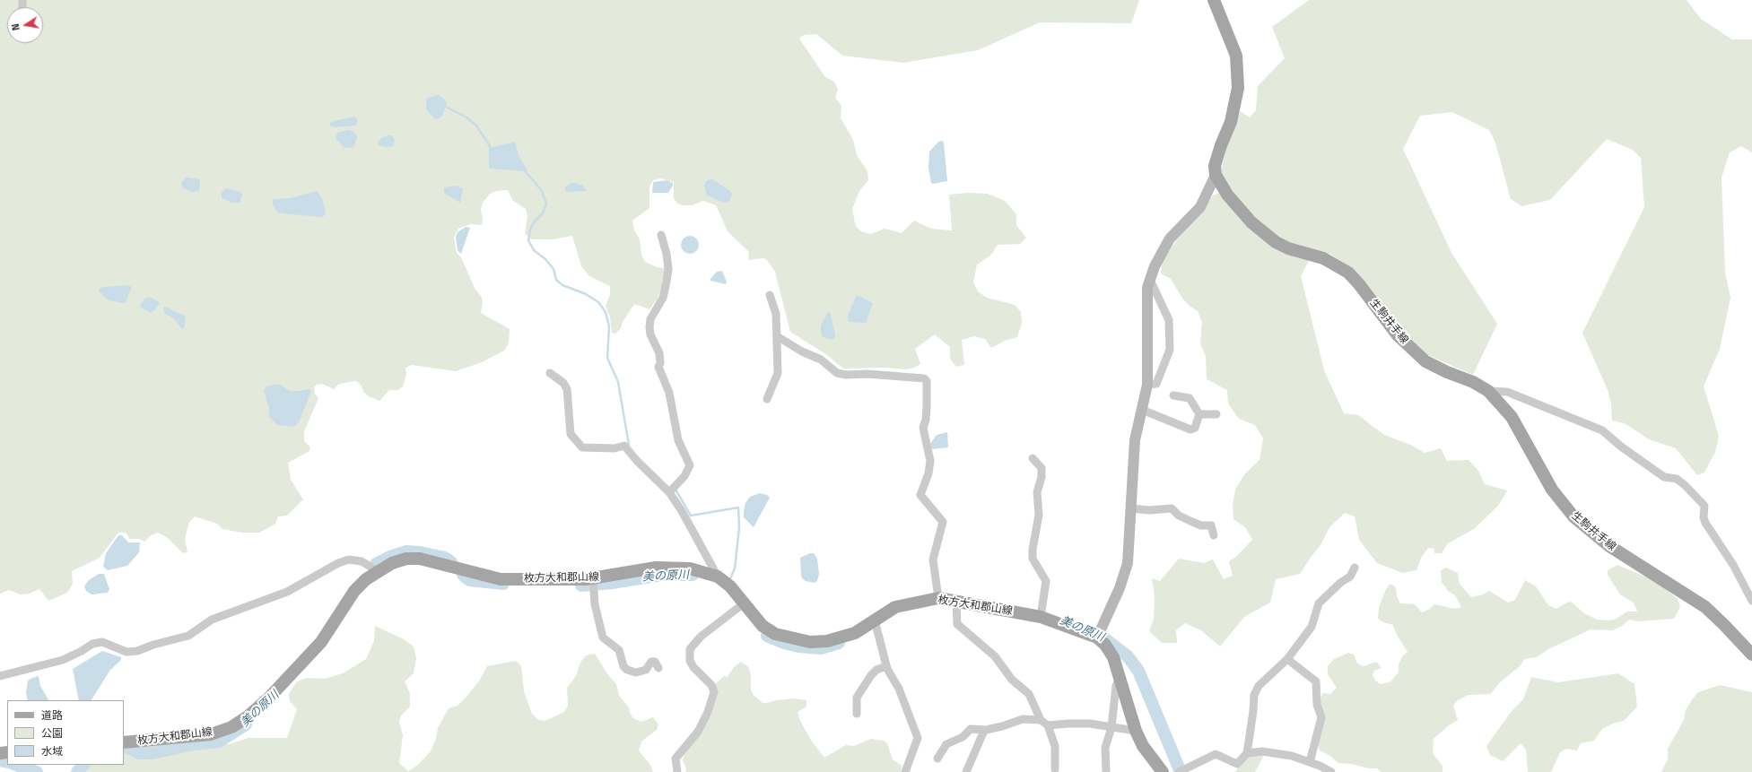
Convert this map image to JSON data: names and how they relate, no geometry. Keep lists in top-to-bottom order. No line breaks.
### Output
{"streets":{"main road":["生駒井手線","枚方大和郡山線"]},"water":["美の原川"],"legend":["道路","公園","水域"],"north":"left"}
